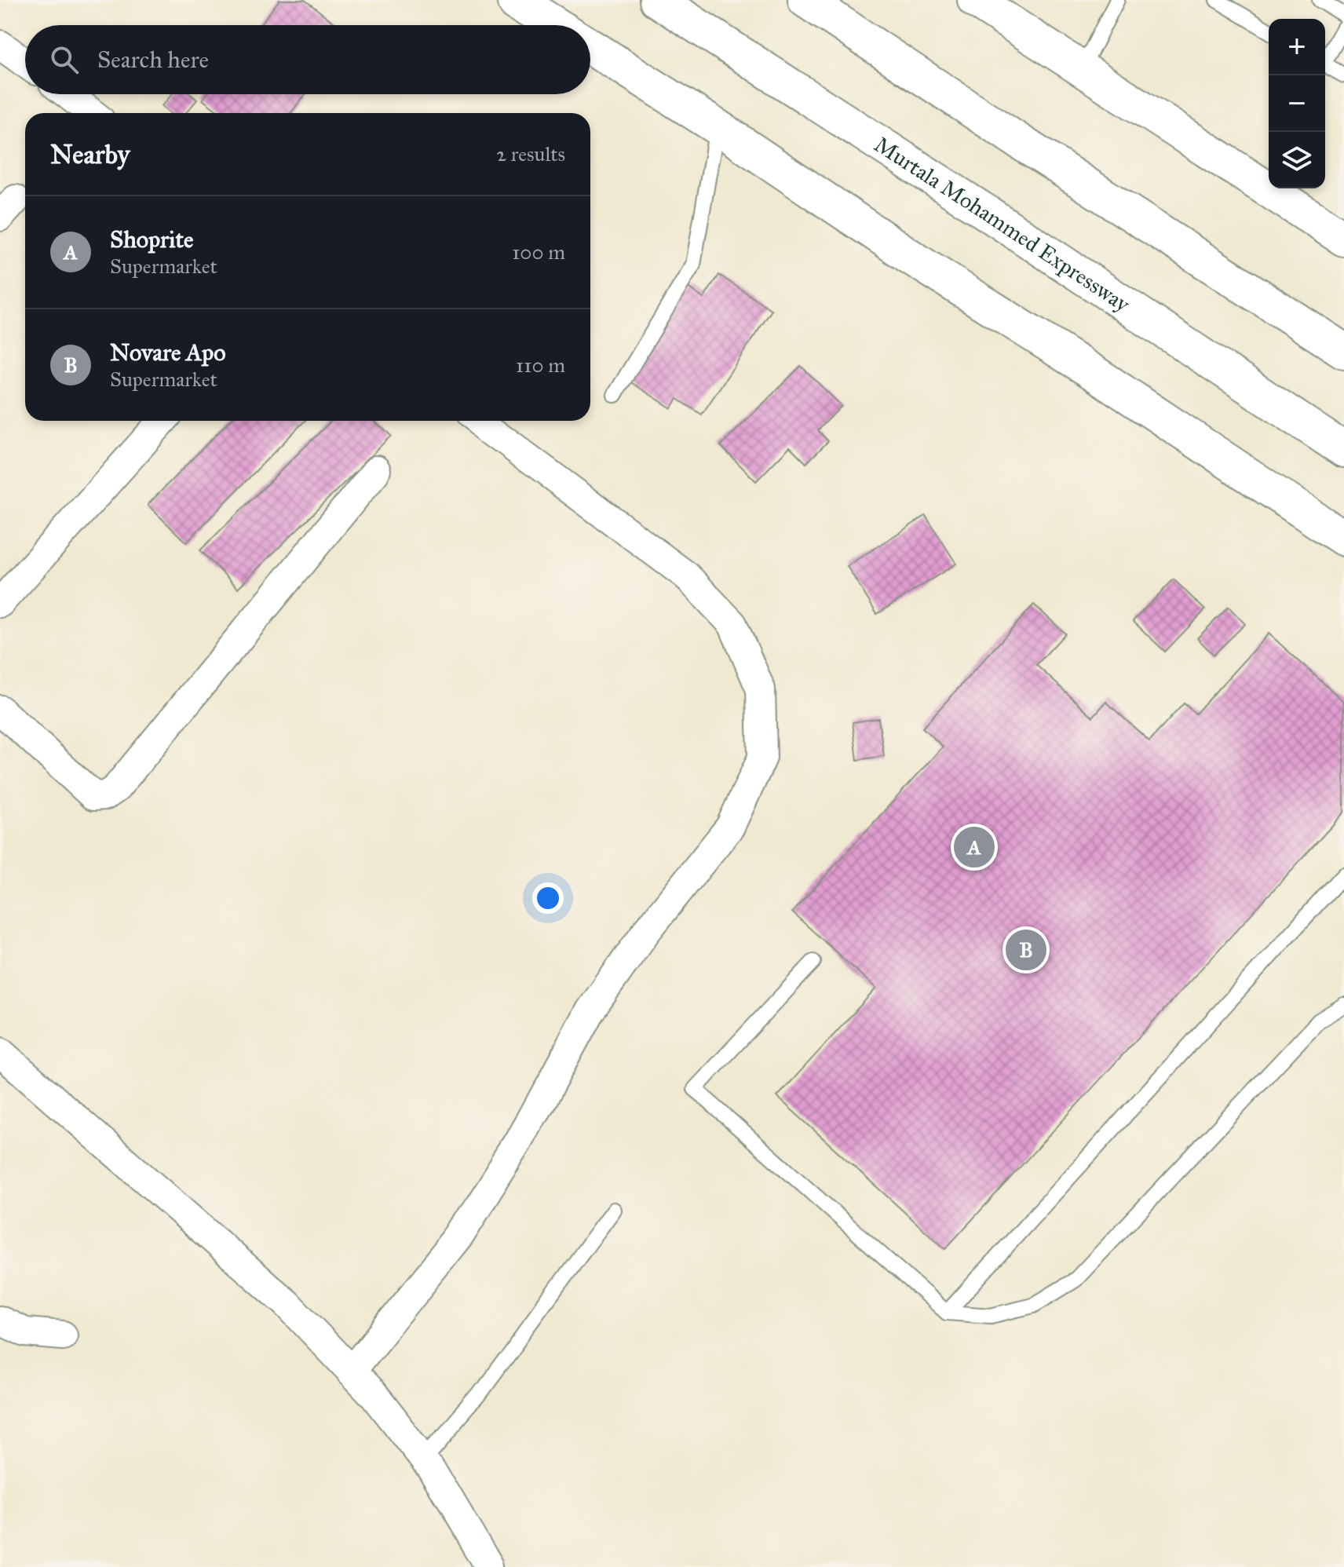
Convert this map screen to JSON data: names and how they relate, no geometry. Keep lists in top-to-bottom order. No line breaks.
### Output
{"streets":{"main road":["Murtala Mohammed Expressway"]},"page":{"map_buttons":["+","−"],"search":"Search here","heading":["Nearby","2 results"],"list":[{"mark":"A","name":"Shoprite","note":"Supermarket","value":"100 m"},{"mark":"B","name":"Novare Apo","note":"Supermarket","value":"110 m"}],"pins":["A","B"]}}
